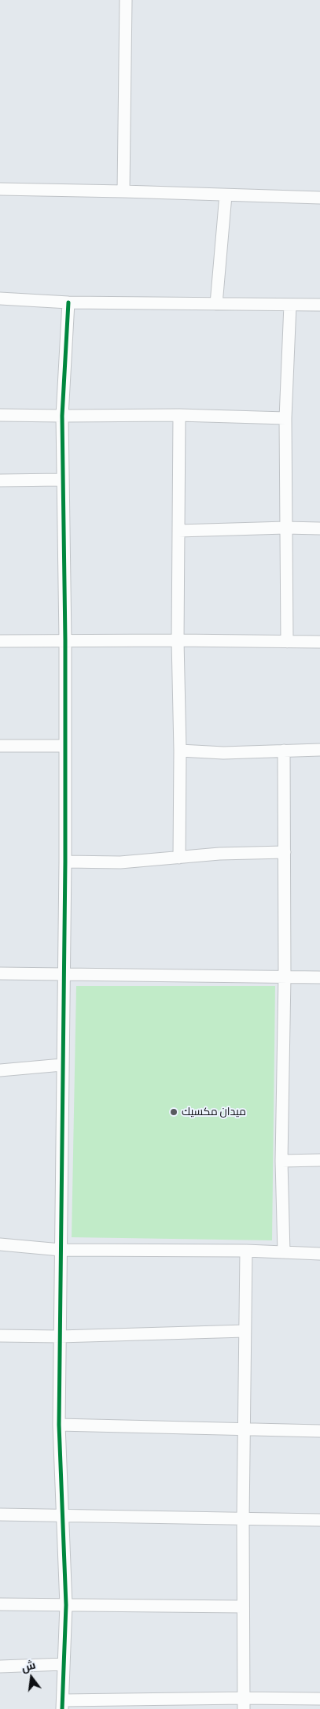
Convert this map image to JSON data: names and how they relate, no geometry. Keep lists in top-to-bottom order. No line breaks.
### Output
{"places":["ميدان مكسيك"],"north":"top"}
